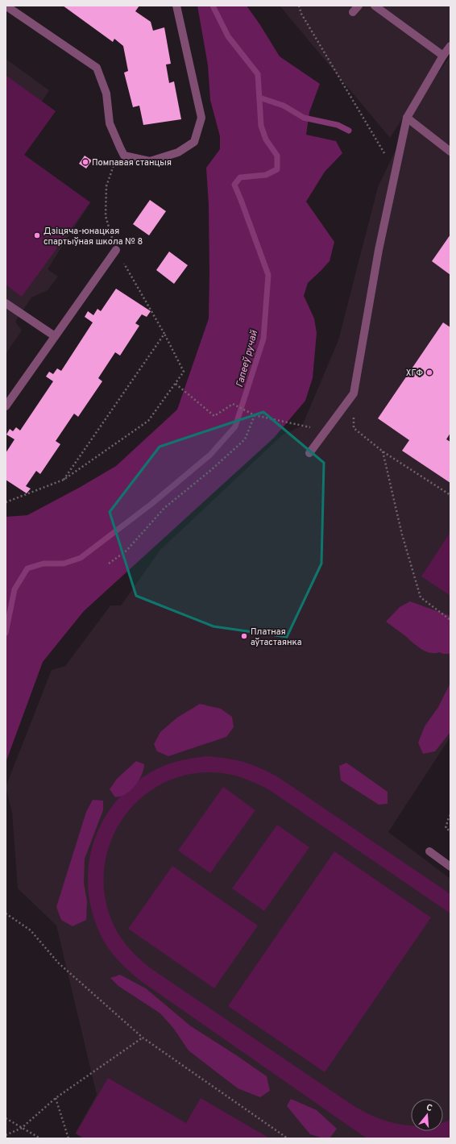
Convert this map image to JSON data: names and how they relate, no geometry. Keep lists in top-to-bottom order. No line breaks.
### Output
{"water":["Гапееў ручай"],"places":["Помпавая станцыя","Дзіцяча-юнацкая спартыўная школа № 8","ХГФ","Платная аўтастаянка"],"north":"top"}
